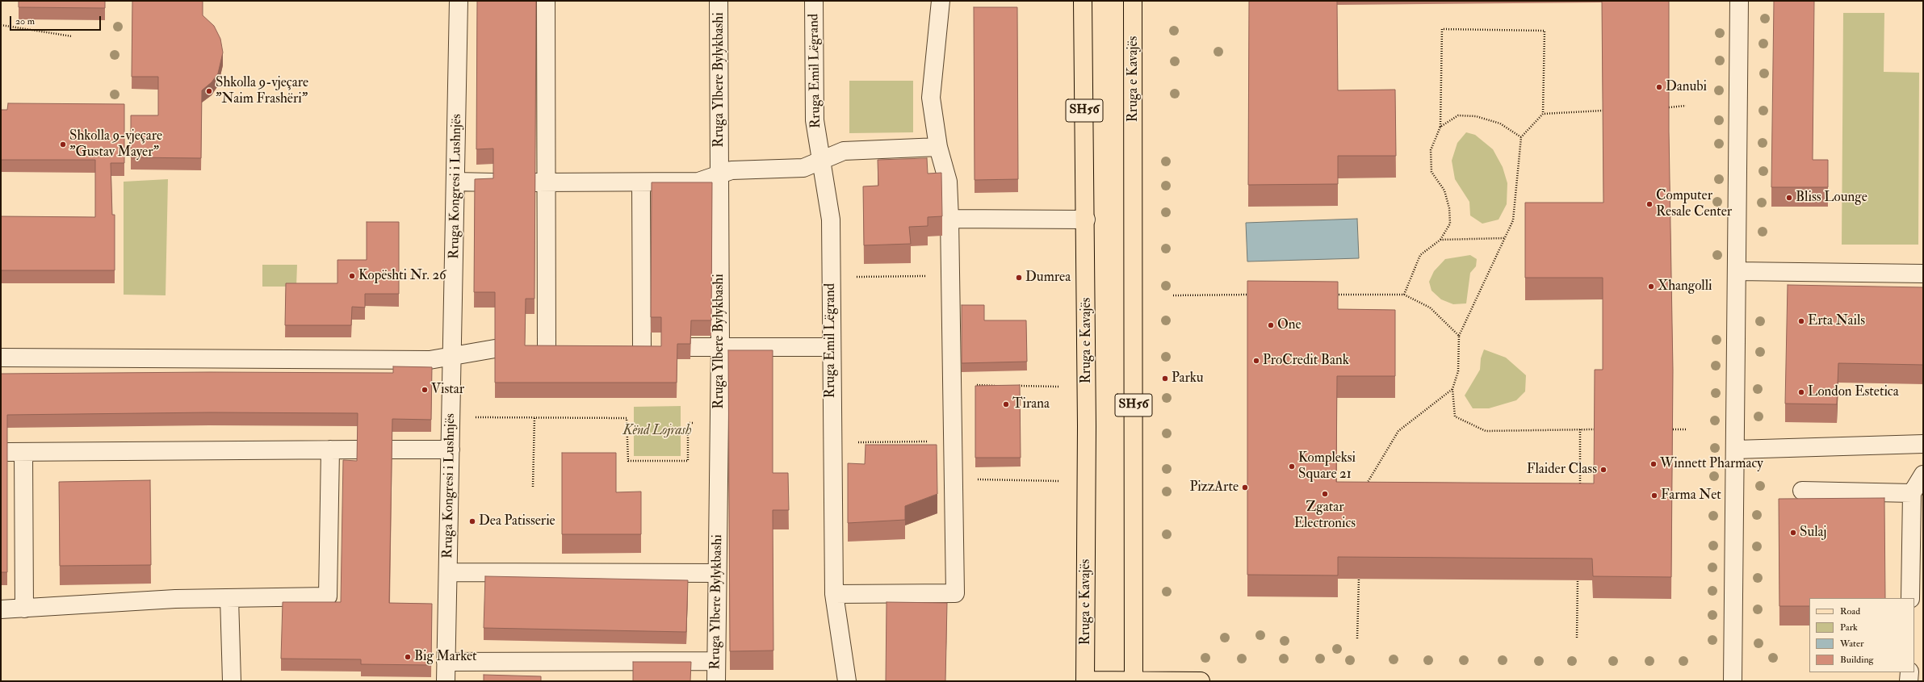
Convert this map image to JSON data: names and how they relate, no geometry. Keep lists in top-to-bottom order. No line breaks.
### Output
{"streets":{"main road":["Rruga e Kavajës","SH56"],"street":["Rruga Emil Lëgrand","Rruga Ylbere Bylykbashi","Rruga Kongresi i Lushnjës"]},"parks":["Kënd Lojrash"],"places":["Danubi","Shkolla 9-vjeçare \"Naim Frashëri\"","Shkolla 9-vjeçare \"Gustav Mayer\"","Bliss Lounge","Computer Resale Center","Kopështi Nr. 26","Dumrea","Xhangolli","Erta Nails","One","ProCredit Bank","Parku","Vistar","London Estetica","Tirana","Winnett Pharmacy","Kompleksi Square 21","Flaider Class","PizzArte","Zgatar Electronics","Farma Net","Dea Patisserie","Sulaj","Big Market"],"legend":["Road","Park","Water","Building"],"scale_bar":"20 m"}
